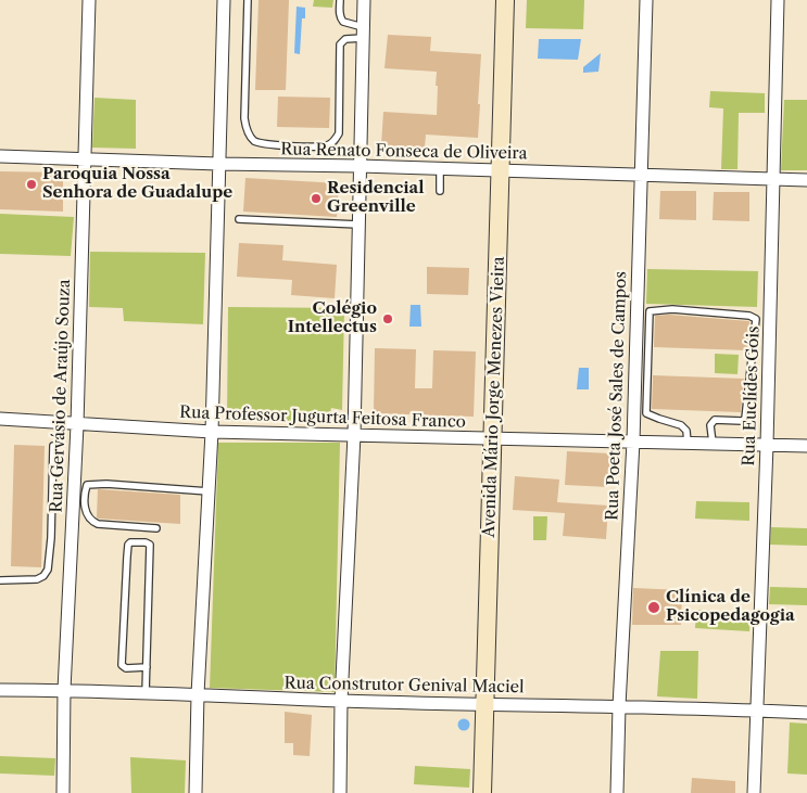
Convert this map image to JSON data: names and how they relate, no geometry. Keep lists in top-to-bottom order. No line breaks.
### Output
{"streets":{"street":["Rua Renato Fonseca de Oliveira","Rua Gervásio de Araújo Souza","Rua Poeta José Sales de Campos","Rua Euclídes Góis","Avenida Mário Jorge Menezes Vieira","Rua Professor Jugurta Feitosa Franco","Rua Construtor Genival Maciel"]},"crossings":[["Rua Renato Fonseca de Oliveira","Rua Gervásio de Araújo Souza"],["Rua Renato Fonseca de Oliveira","Rua Poeta José Sales de Campos"],["Rua Renato Fonseca de Oliveira","Rua Euclídes Góis"],["Rua Renato Fonseca de Oliveira","Avenida Mário Jorge Menezes Vieira"],["Rua Gervásio de Araújo Souza","Rua Professor Jugurta Feitosa Franco"],["Rua Gervásio de Araújo Souza","Rua Construtor Genival Maciel"],["Rua Poeta José Sales de Campos","Rua Professor Jugurta Feitosa Franco"],["Rua Poeta José Sales de Campos","Rua Construtor Genival Maciel"],["Rua Euclídes Góis","Rua Professor Jugurta Feitosa Franco"],["Rua Euclídes Góis","Rua Construtor Genival Maciel"],["Avenida Mário Jorge Menezes Vieira","Rua Professor Jugurta Feitosa Franco"],["Avenida Mário Jorge Menezes Vieira","Rua Construtor Genival Maciel"]],"places":["Paroquia Nossa Senhora de Guadalupe","Residencial Greenville","Colégio Intellectus","Clínica de Psicopedagogia"]}
